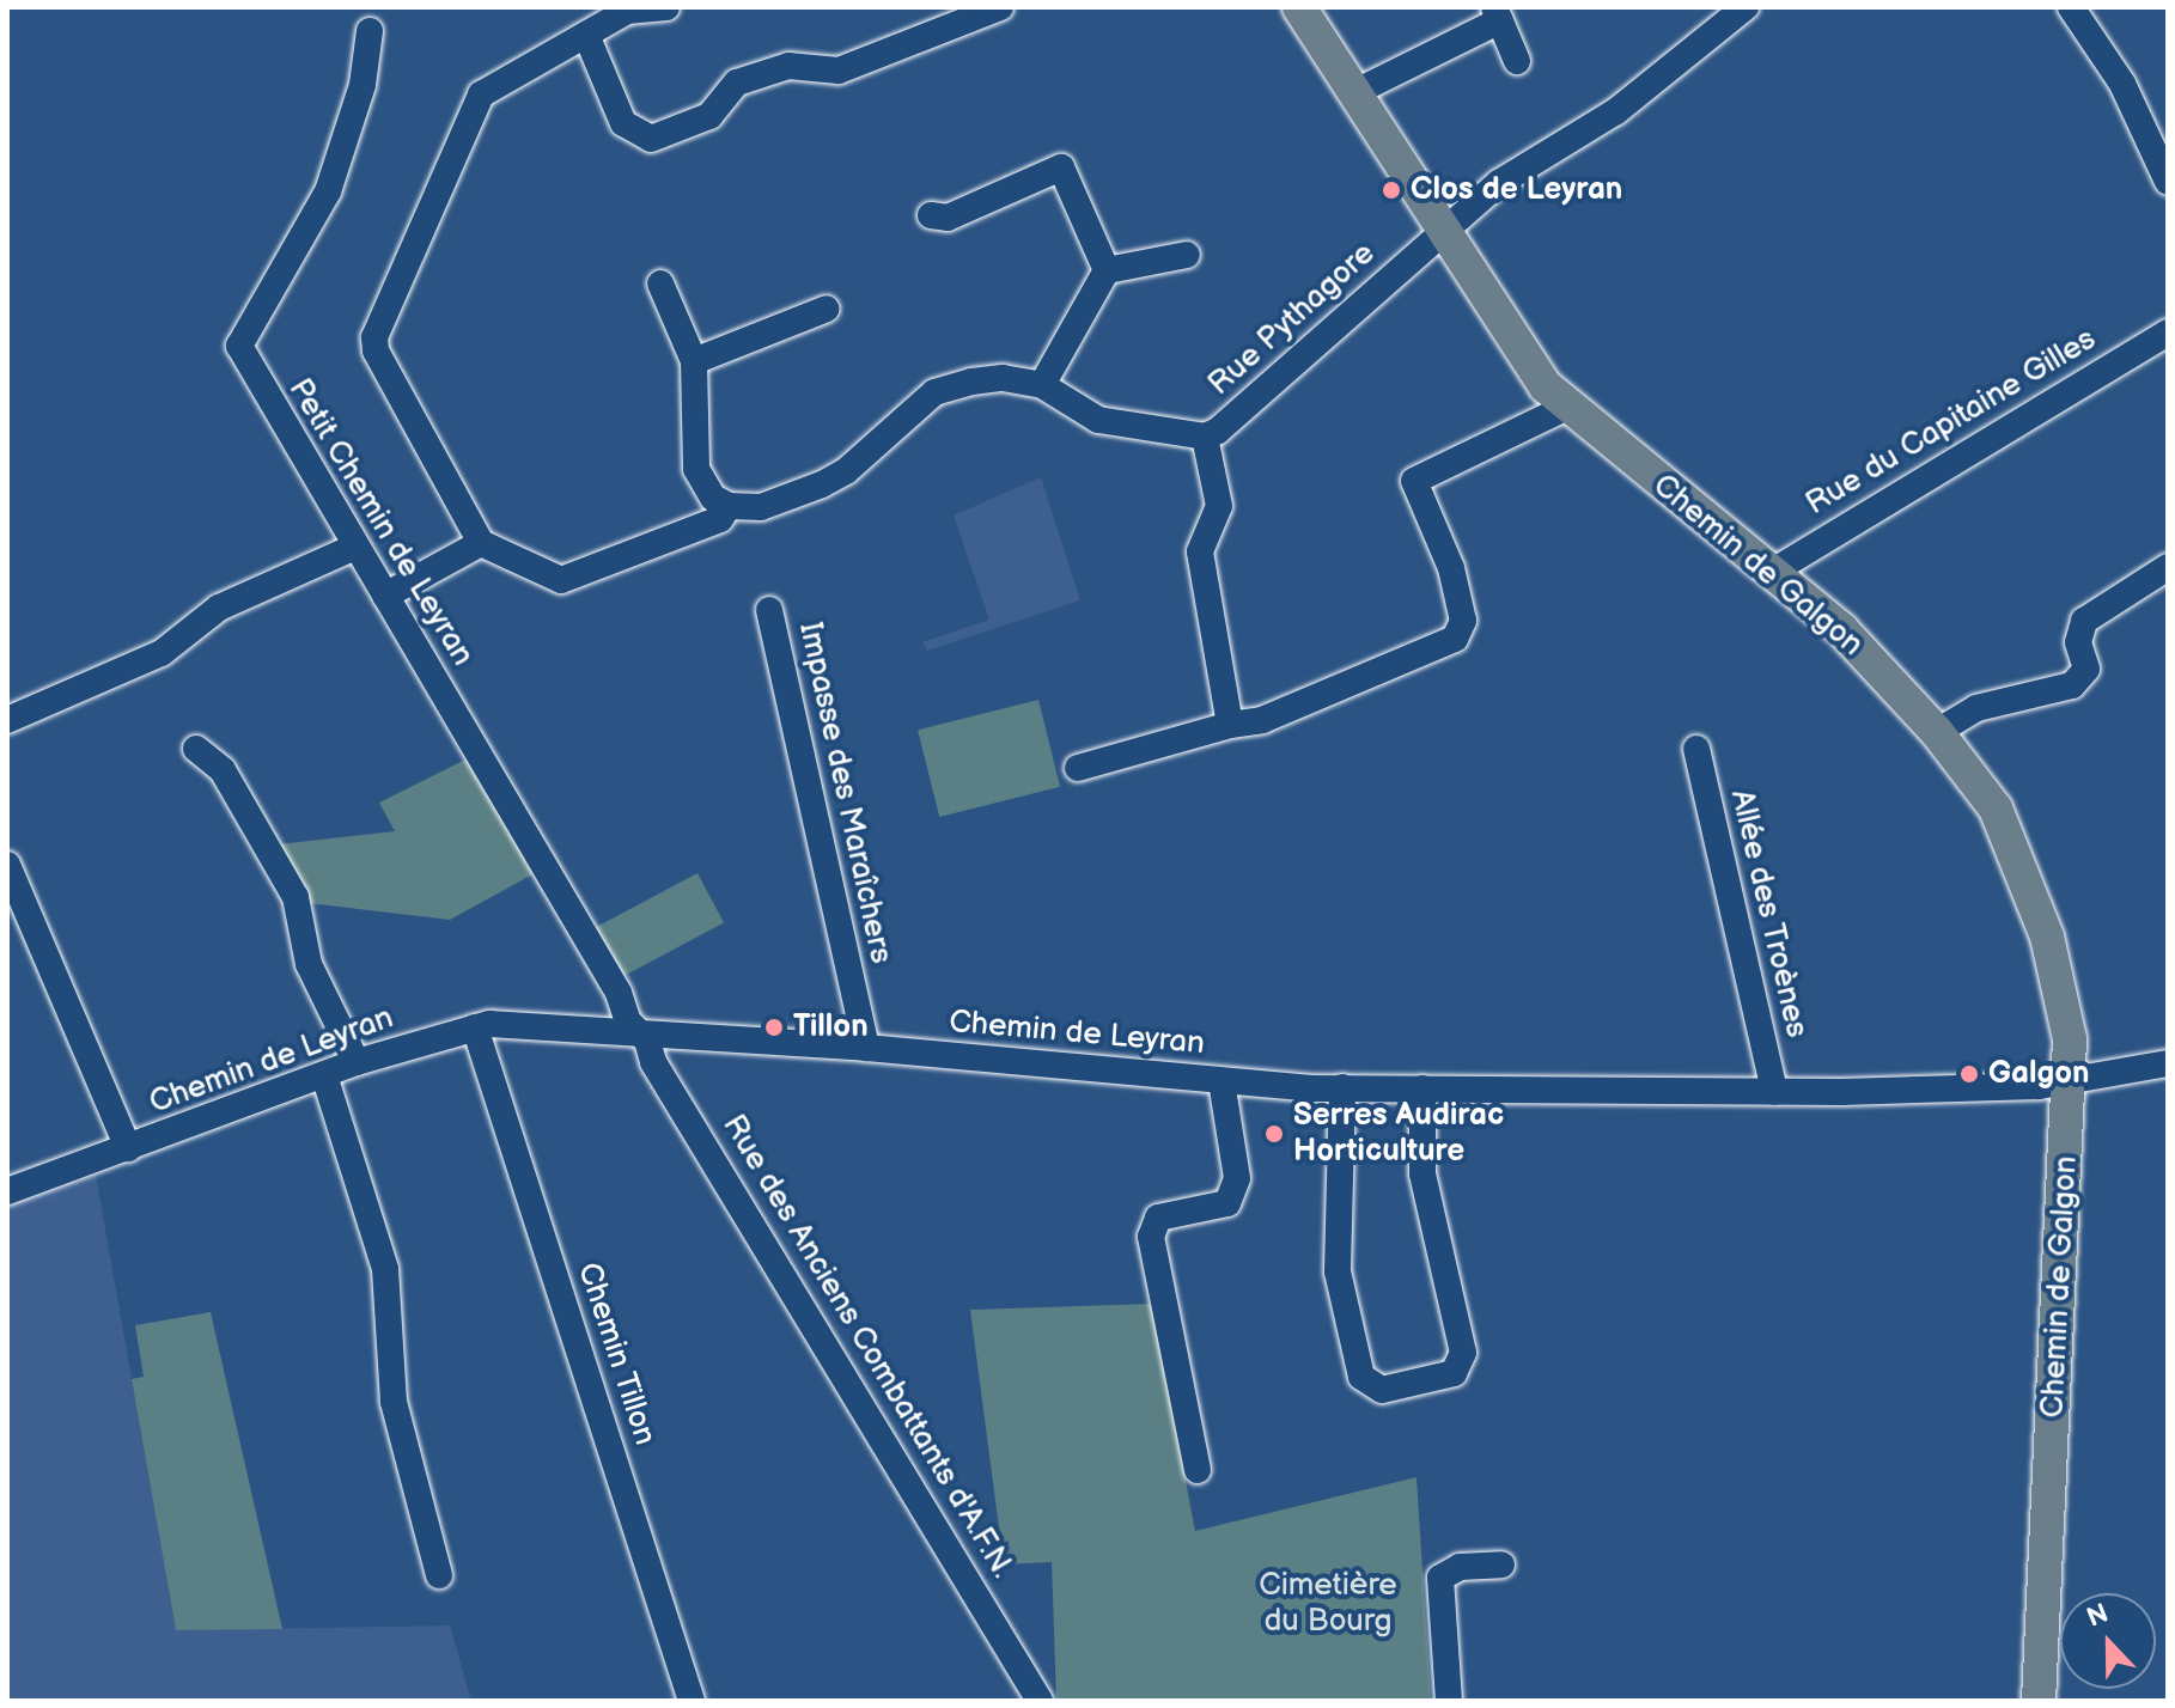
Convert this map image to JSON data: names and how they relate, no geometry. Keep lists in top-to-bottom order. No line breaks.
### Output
{"streets":{"main road":["Chemin de Galgon"],"street":["Rue Pythagore","Rue du Capitaine Gilles","Petit Chemin de Leyran","Impasse des Maraîchers","Allée des Troènes","Chemin de Leyran","Rue des Anciens Combattants d'A.F.N.","Chemin Tillon"]},"crossings":[["Rue Pythagore","Chemin de Galgon"],["Rue du Capitaine Gilles","Chemin de Galgon"],["Petit Chemin de Leyran","Chemin de Leyran"],["Petit Chemin de Leyran","Rue des Anciens Combattants d'A.F.N."],["Chemin de Galgon","Chemin de Leyran"],["Impasse des Maraîchers","Chemin de Leyran"],["Allée des Troènes","Chemin de Leyran"],["Chemin de Leyran","Rue des Anciens Combattants d'A.F.N."],["Chemin de Leyran","Chemin Tillon"]],"parks":["Cimetière du Bourg"],"places":["Clos de Leyran","Tillon","Galgon","Serres Audirac Horticulture"],"north":"top"}
